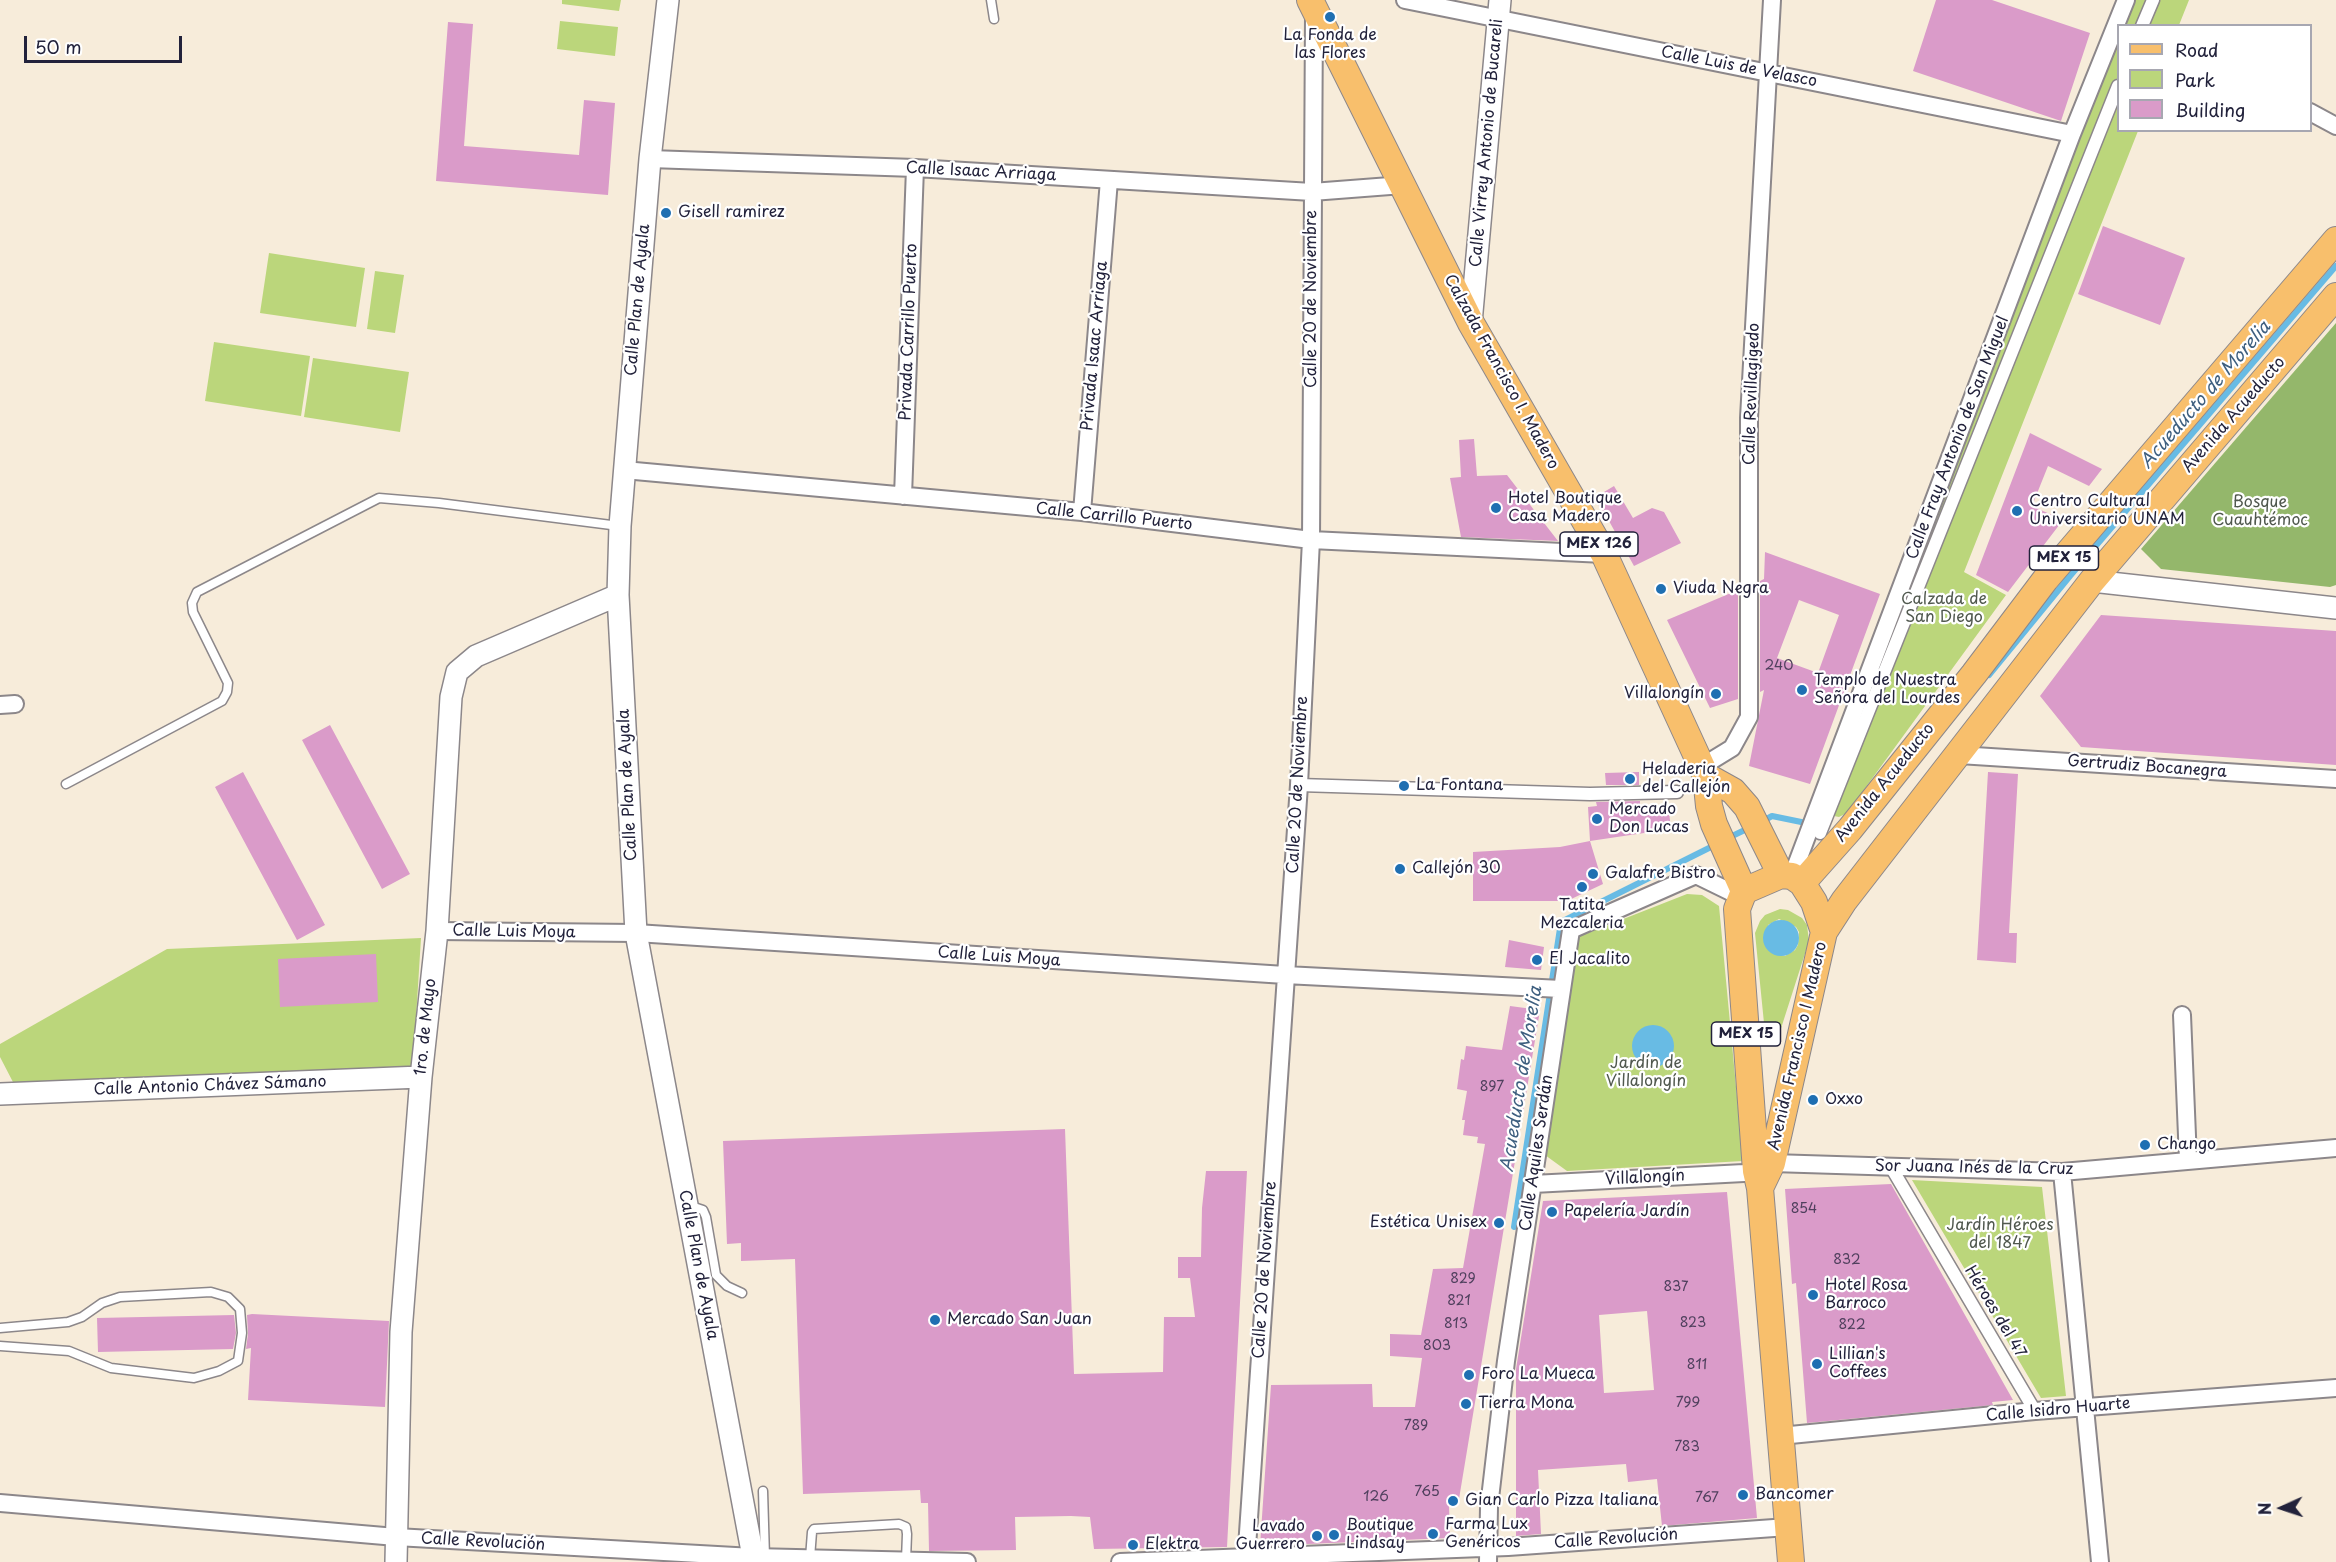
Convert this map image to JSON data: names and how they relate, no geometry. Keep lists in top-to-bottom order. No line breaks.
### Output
{"streets":{"main road":["Calzada Francisco I. Madero","Avenida Acueducto","MEX 126","MEX 15","Avenida Francisco I Madero"],"street":["Calle Luis de Velasco","Calle Virrey Antonio de Bucareli","Calle Isaac Arriaga","Calle 20 de Noviembre","Calle Plan de Ayala","Privada Carrillo Puerto","Privada Isaac Arriaga","Calle Revillagigedo","Calle Fray Antonio de San Miguel","Calle Carrillo Puerto","Gertrudiz Bocanegra","Calle Luis Moya","1ro. de Mayo","Calle Antonio Chávez Sámano","Calle Aquiles Serdán","Sor Juana Inés de la Cruz","Villalongín","Héroes del 47","Calle Isidro Huarte","Calle Revolución"]},"crossings":[["Calle Luis de Velasco","Calle Virrey Antonio de Bucareli"],["Calle Luis de Velasco","Calle Revillagigedo"],["Calle Luis de Velasco","Calle Fray Antonio de San Miguel"],["Calle Virrey Antonio de Bucareli","Calzada Francisco I. Madero"],["Calle Isaac Arriaga","Calle 20 de Noviembre"],["Calle Isaac Arriaga","Calle Plan de Ayala"],["Calle Isaac Arriaga","Privada Carrillo Puerto"],["Calle Isaac Arriaga","Privada Isaac Arriaga"],["Calle Isaac Arriaga","Calzada Francisco I. Madero"],["Calle 20 de Noviembre","Calzada Francisco I. Madero"],["Calle 20 de Noviembre","Calle Carrillo Puerto"],["Calle 20 de Noviembre","Calle Luis Moya"],["Calle 20 de Noviembre","Calle Revolución"],["Calle Plan de Ayala","Calle Carrillo Puerto"],["Calle Plan de Ayala","Calle Luis Moya"],["Calle Plan de Ayala","1ro. de Mayo"],["Calle Plan de Ayala","Calle Revolución"],["Privada Carrillo Puerto","Calle Carrillo Puerto"],["Privada Isaac Arriaga","Calle Carrillo Puerto"],["Calzada Francisco I. Madero","Calle Revillagigedo"],["Calzada Francisco I. Madero","Calle Carrillo Puerto"],["Calzada Francisco I. Madero","MEX 126"],["Calzada Francisco I. Madero","Avenida Francisco I Madero"],["Calle Revillagigedo","MEX 126"],["Calle Revillagigedo","Avenida Francisco I Madero"],["Avenida Acueducto","Calle Fray Antonio de San Miguel"],["Avenida Acueducto","MEX 15"],["Avenida Acueducto","Gertrudiz Bocanegra"],["Avenida Acueducto","Avenida Francisco I Madero"],["Calle Fray Antonio de San Miguel","MEX 15"],["Calle Fray Antonio de San Miguel","Avenida Francisco I Madero"],["MEX 126","MEX 15"],["MEX 126","Avenida Francisco I Madero"],["MEX 126","Calle Aquiles Serdán"],["MEX 15","Avenida Francisco I Madero"],["MEX 15","Calle Aquiles Serdán"],["MEX 15","Sor Juana Inés de la Cruz"],["MEX 15","Villalongín"],["MEX 15","Calle Isidro Huarte"],["MEX 15","Calle Revolución"],["Calle Luis Moya","1ro. de Mayo"],["Calle Luis Moya","Calle Aquiles Serdán"],["1ro. de Mayo","Calle Antonio Chávez Sámano"],["1ro. de Mayo","Calle Revolución"],["Avenida Francisco I Madero","Calle Aquiles Serdán"],["Avenida Francisco I Madero","Sor Juana Inés de la Cruz"],["Avenida Francisco I Madero","Villalongín"],["Calle Aquiles Serdán","Villalongín"],["Calle Aquiles Serdán","Calle Revolución"],["Sor Juana Inés de la Cruz","Villalongín"],["Sor Juana Inés de la Cruz","Héroes del 47"],["Héroes del 47","Calle Isidro Huarte"]],"water":["Acueducto de Morelia"],"parks":["Bosque Cuauhtémoc","Calzada de San Diego","Jardín de Villalongín","Jardín Héroes del 1847"],"places":["La Fonda de las Flores","Gisell ramirez","Hotel Boutique Casa Madero","Centro Cultural Universitario UNAM","Viuda Negra","Templo de Nuestra Señora del Lourdes","Villalongín","Heladeria del Callejón","La Fontana","Mercado Don Lucas","Callejón 30","Galafre Bistro","Tatita Mezcaleria","El Jacalito","Oxxo","Chango","Papelería Jardín","Estética Unisex","Hotel Rosa Barroco","Mercado San Juan","Lillian's Coffees","Foro La Mueca","Tierra Mona","Bancomer","Gian Carlo Pizza Italiana","Farma Lux Genéricos","Boutique Lindsay","Lavado Guerrero","Elektra"],"house_numbers":["240","897","854","832","829","837","821","823","813","822","803","811","799","789","783","765","126","767"],"legend":["Road","Park","Building"],"scale_bar":"50 m","north":"left"}
